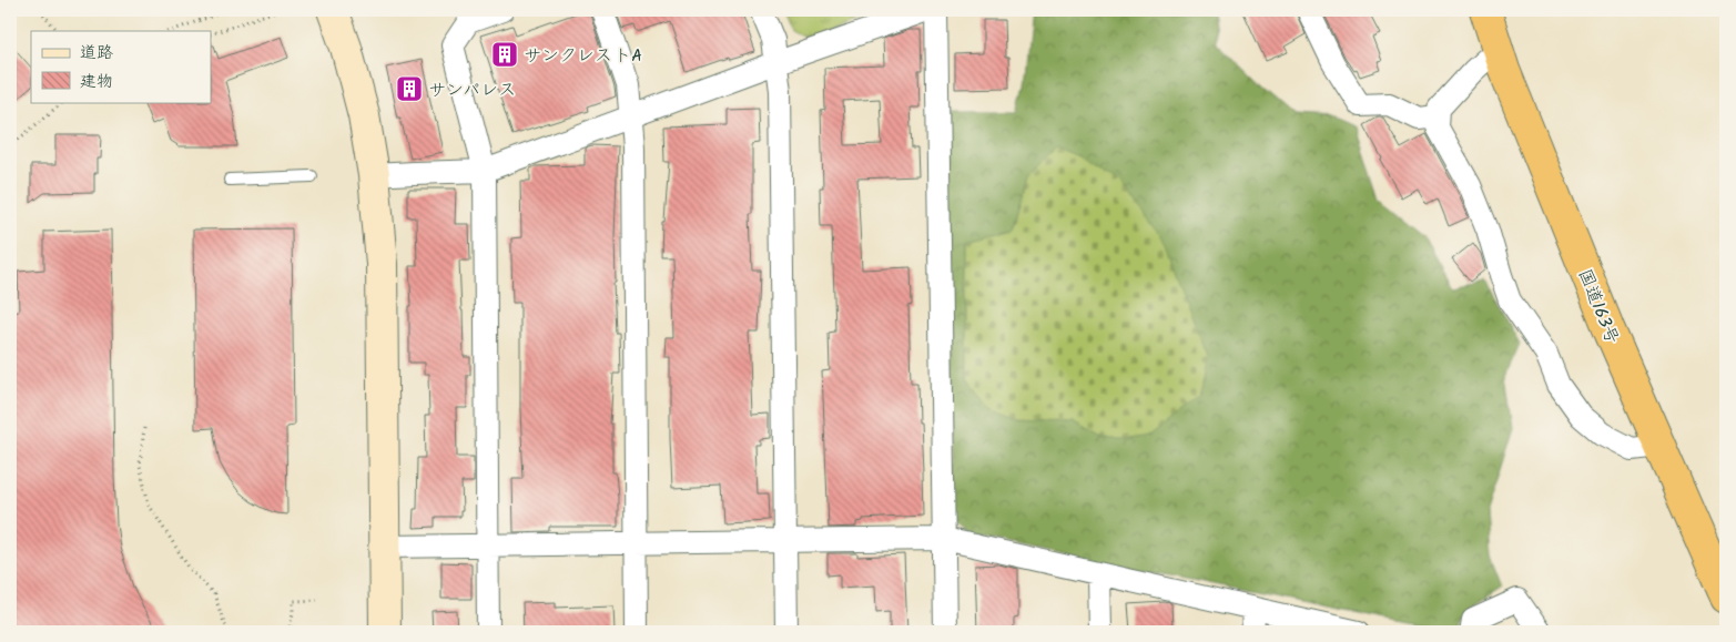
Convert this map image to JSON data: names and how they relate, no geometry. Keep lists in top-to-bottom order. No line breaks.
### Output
{"streets":{"highway":["国道163号"]},"places":{"building":["サンクレストA","サンパレス"]},"legend":["道路","建物"]}
